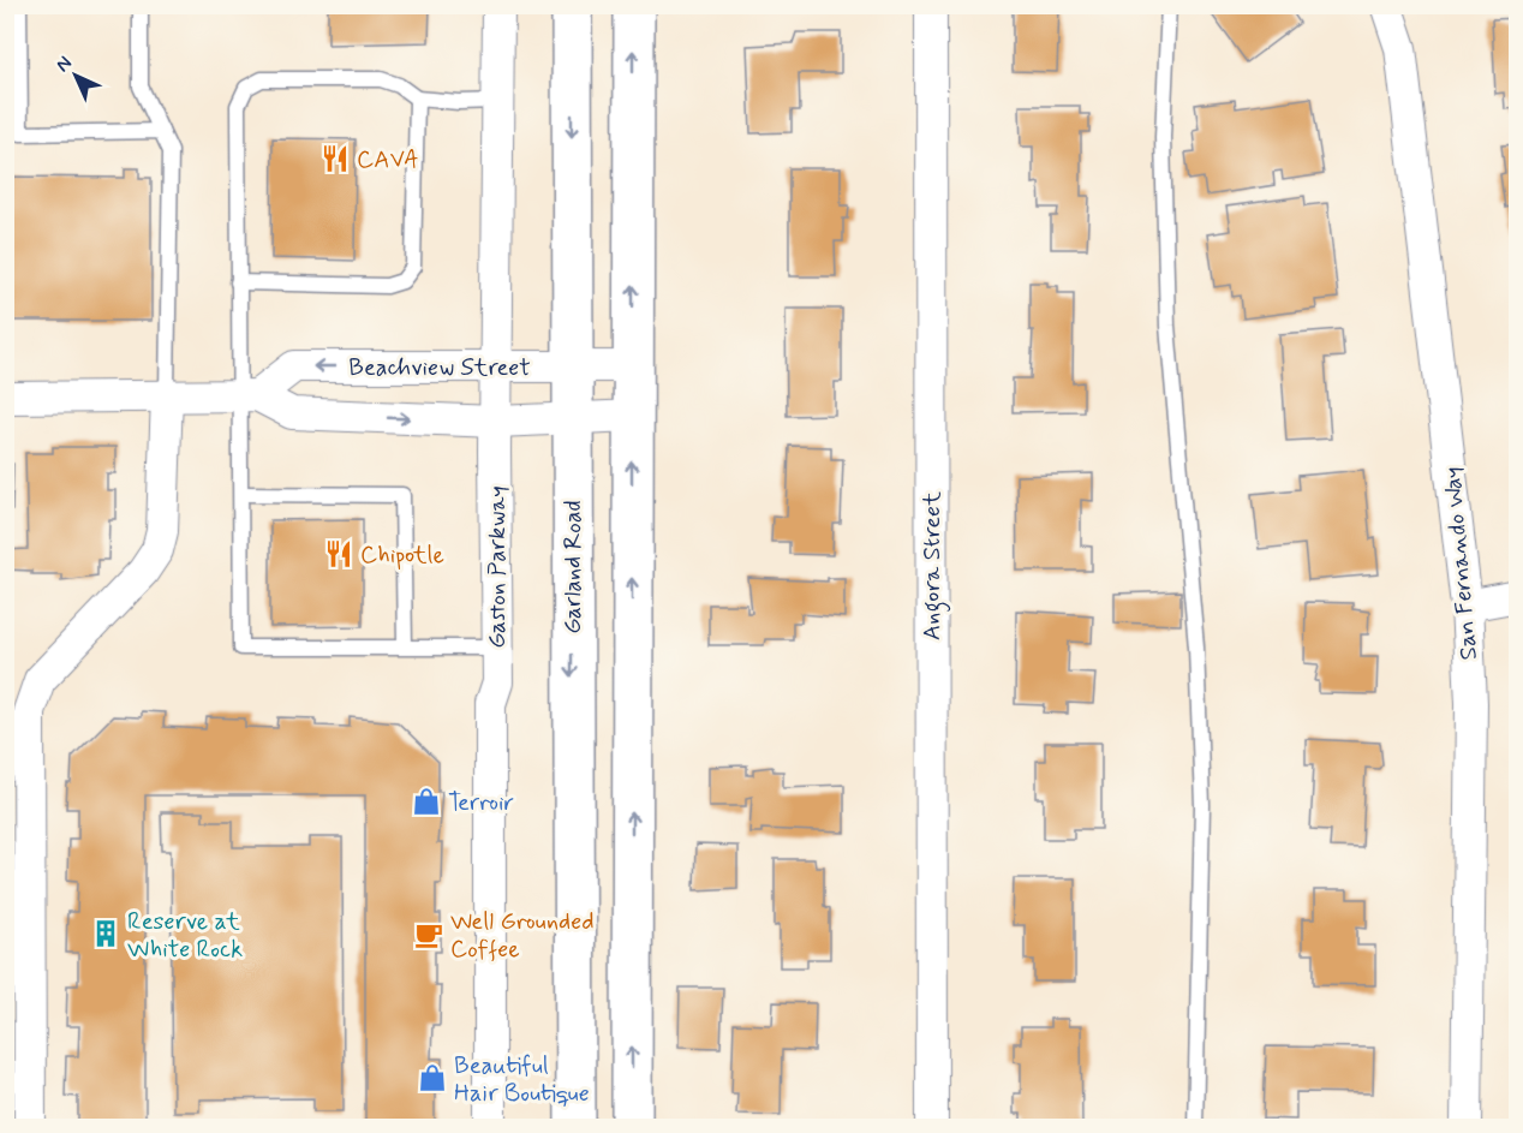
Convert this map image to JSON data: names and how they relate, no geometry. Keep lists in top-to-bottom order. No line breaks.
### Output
{"streets":{"main road":["Garland Road"],"street":["Beachview Street","San Fernando Way","Angora Street","Gaston Parkway"]},"crossings":[["Beachview Street","Gaston Parkway"],["Beachview Street","Garland Road"]],"places":{"restaurant":["CAVA","Chipotle"],"shop":["Terroir","Beautiful Hair Boutique"],"building":["Reserve at White Rock"],"cafe":["Well Grounded Coffee"]},"north":"top left"}
